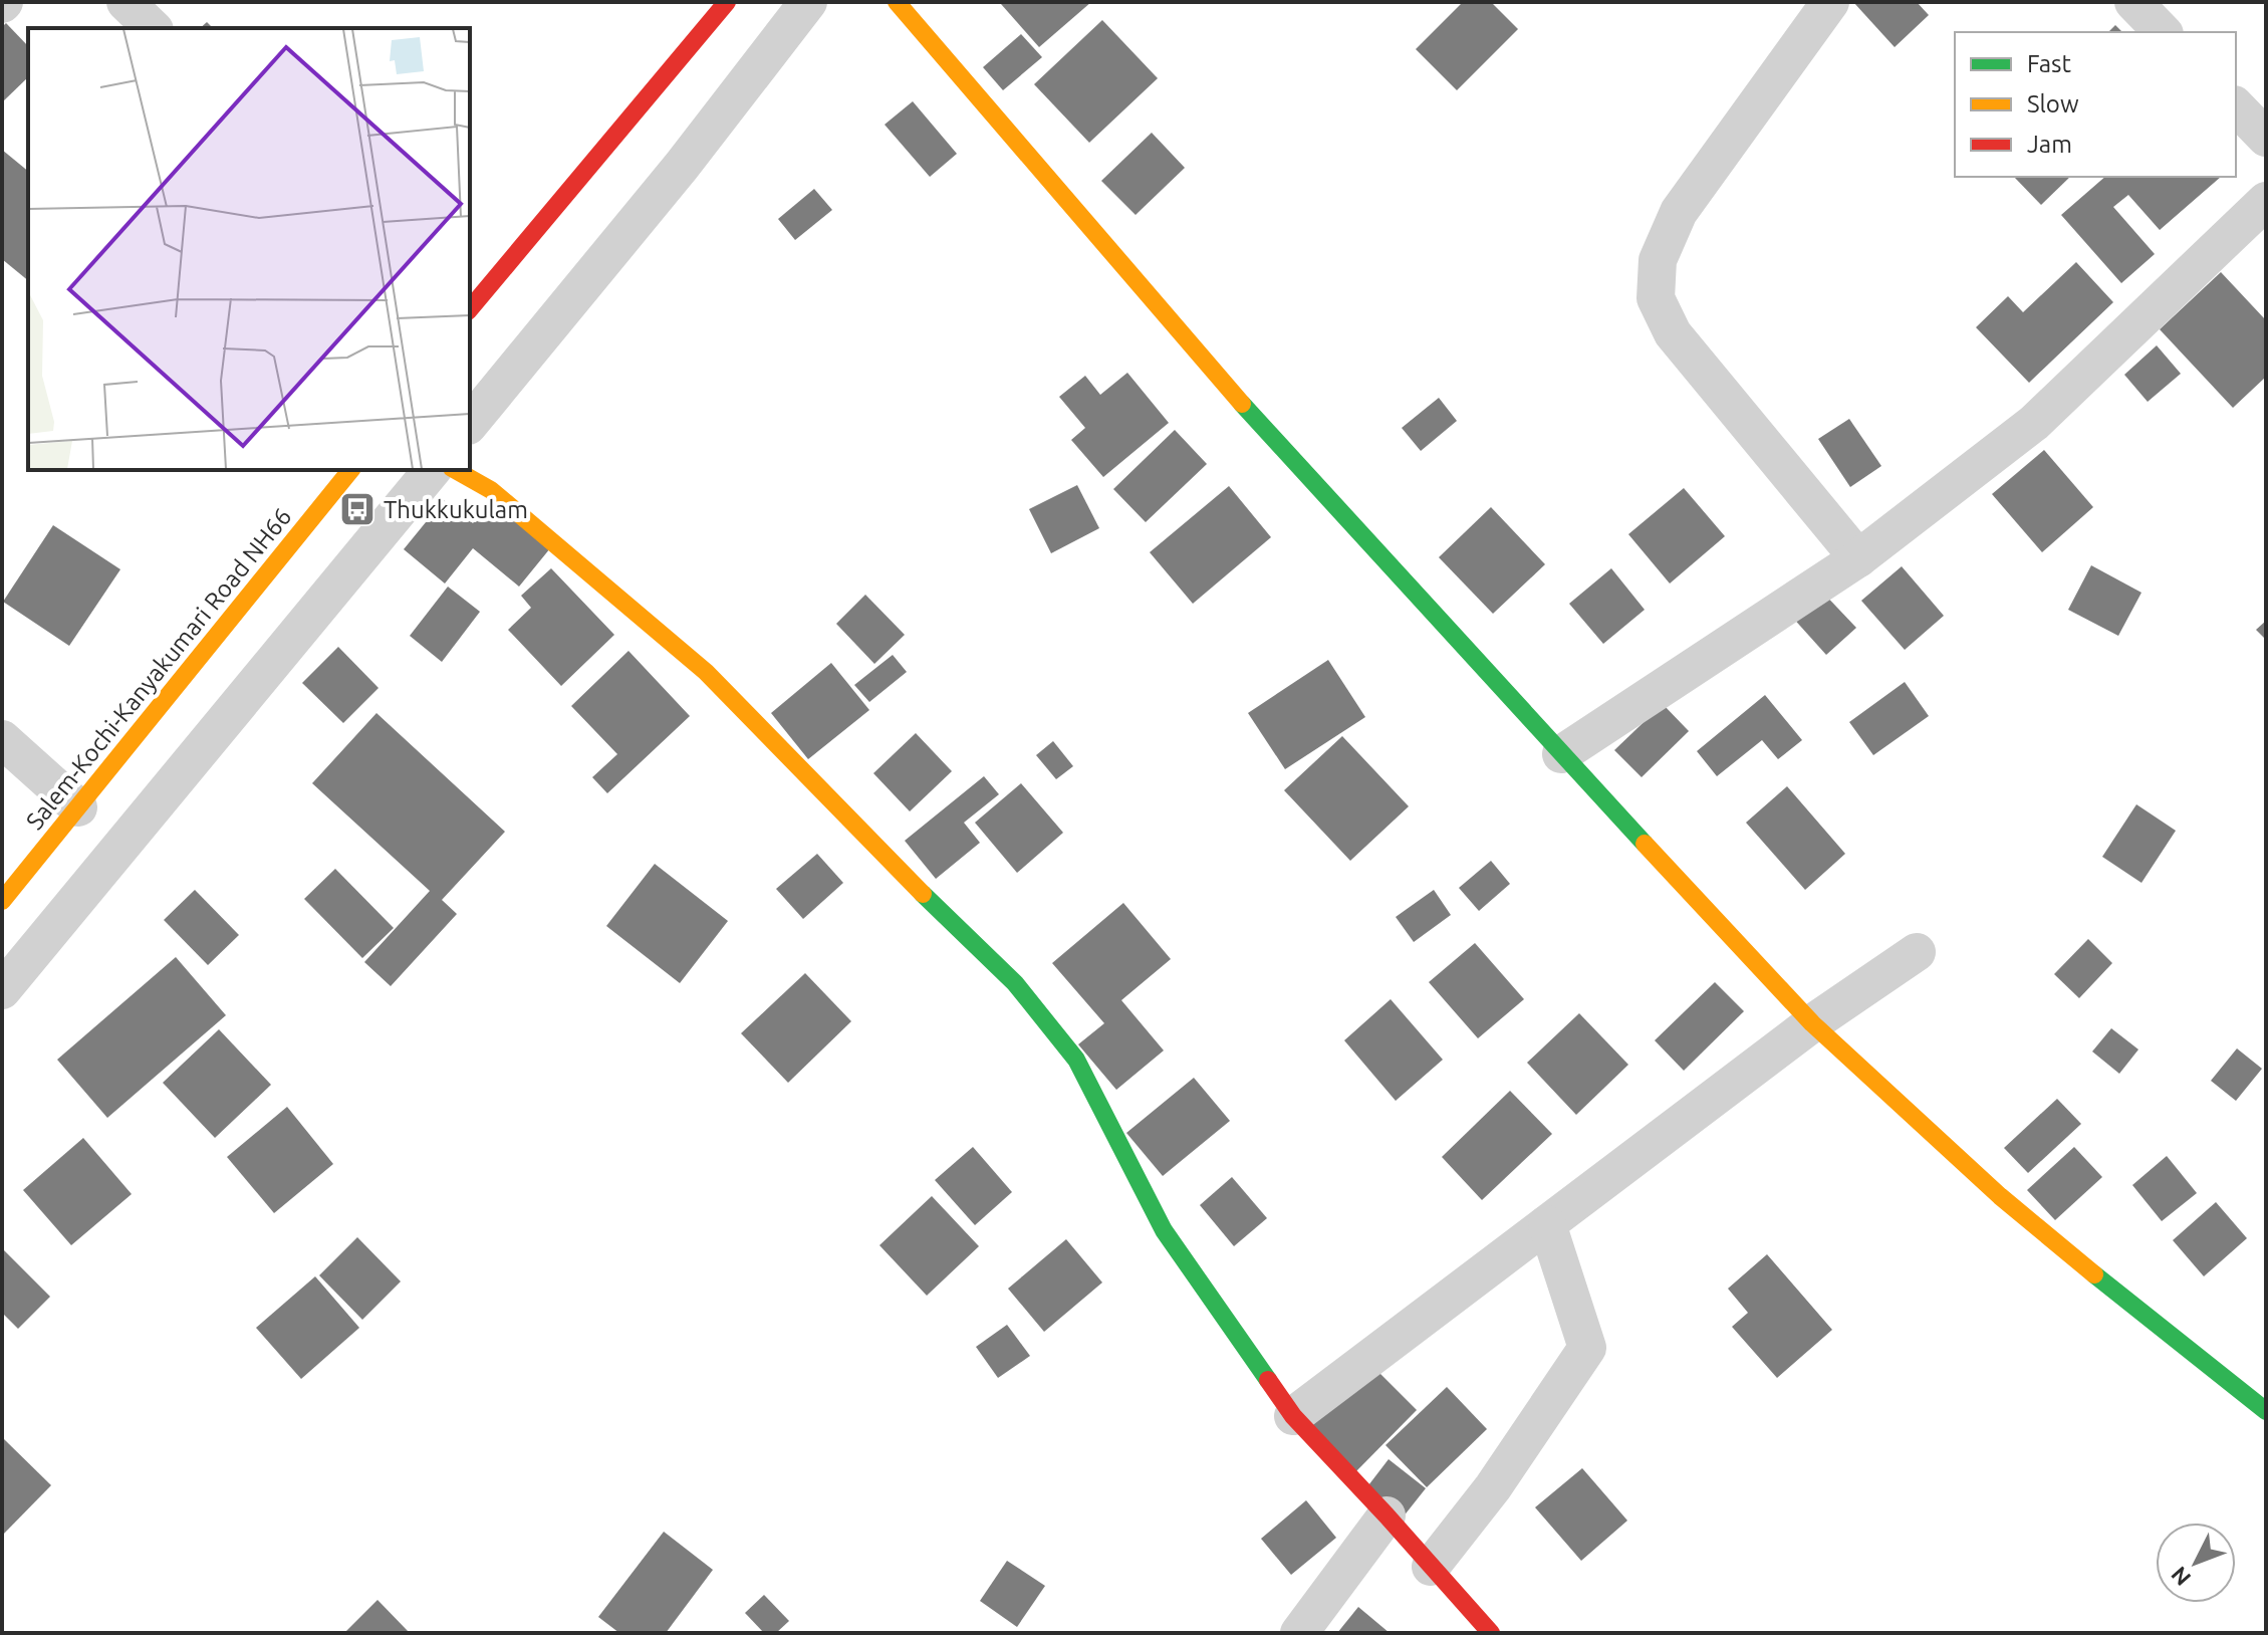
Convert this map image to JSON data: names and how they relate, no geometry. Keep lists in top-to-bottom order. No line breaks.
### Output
{"streets":{"main road":["Salem-Kochi-Kanyakumari Road NH66"]},"places":{"bus stop":["Thukkukulam"]},"legend":["Fast","Slow","Jam"],"north":"bottom left"}
